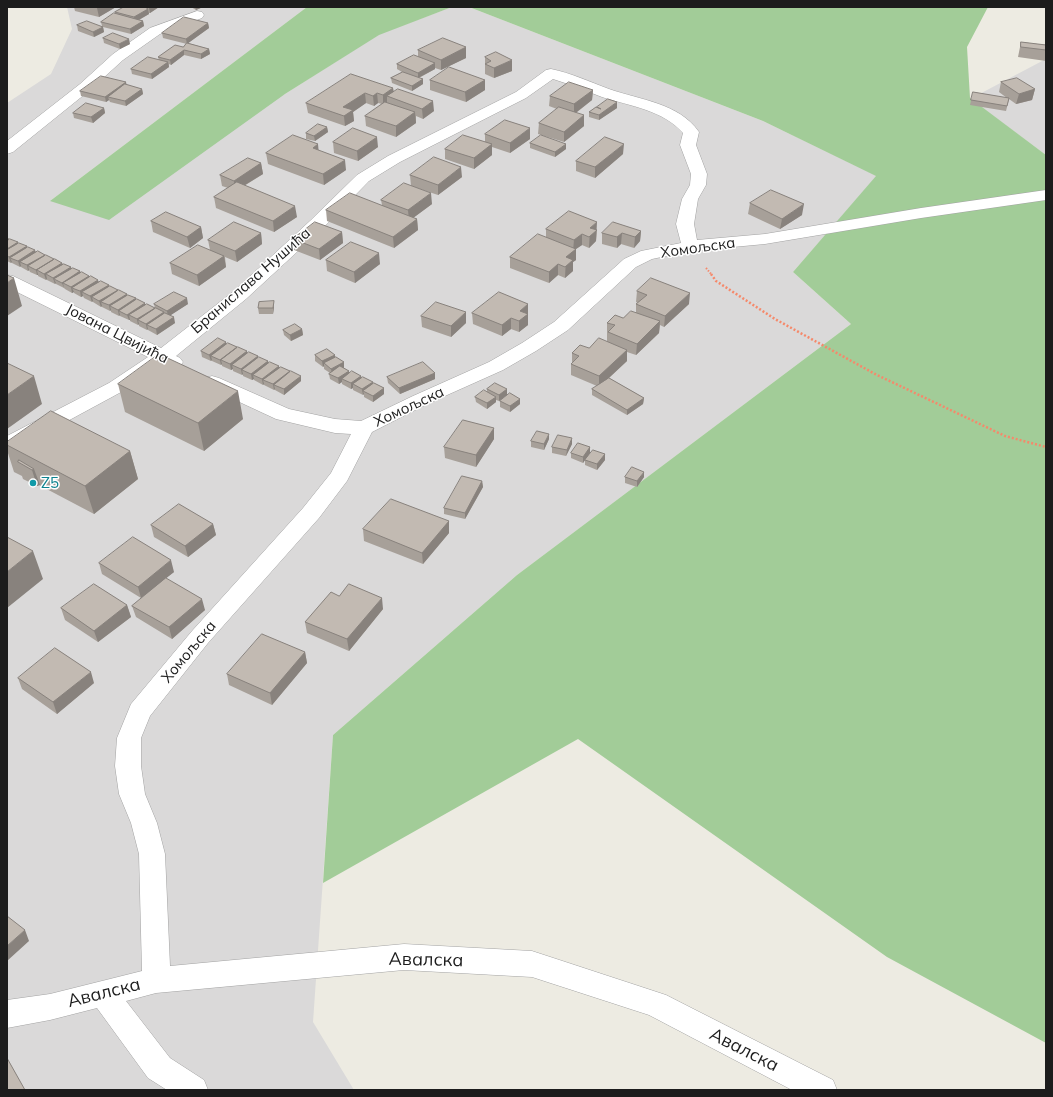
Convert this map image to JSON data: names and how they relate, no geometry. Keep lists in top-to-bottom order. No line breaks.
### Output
{"streets":{"street":["Хомољска","Бранислава Нушића","Јована Цвијића","Авалска"]},"crossings":[["Хомољска","Бранислава Нушића"],["Хомољска","Јована Цвијића"],["Хомољска","Авалска"],["Бранислава Нушића","Јована Цвијића"]],"places":["Z5"]}
